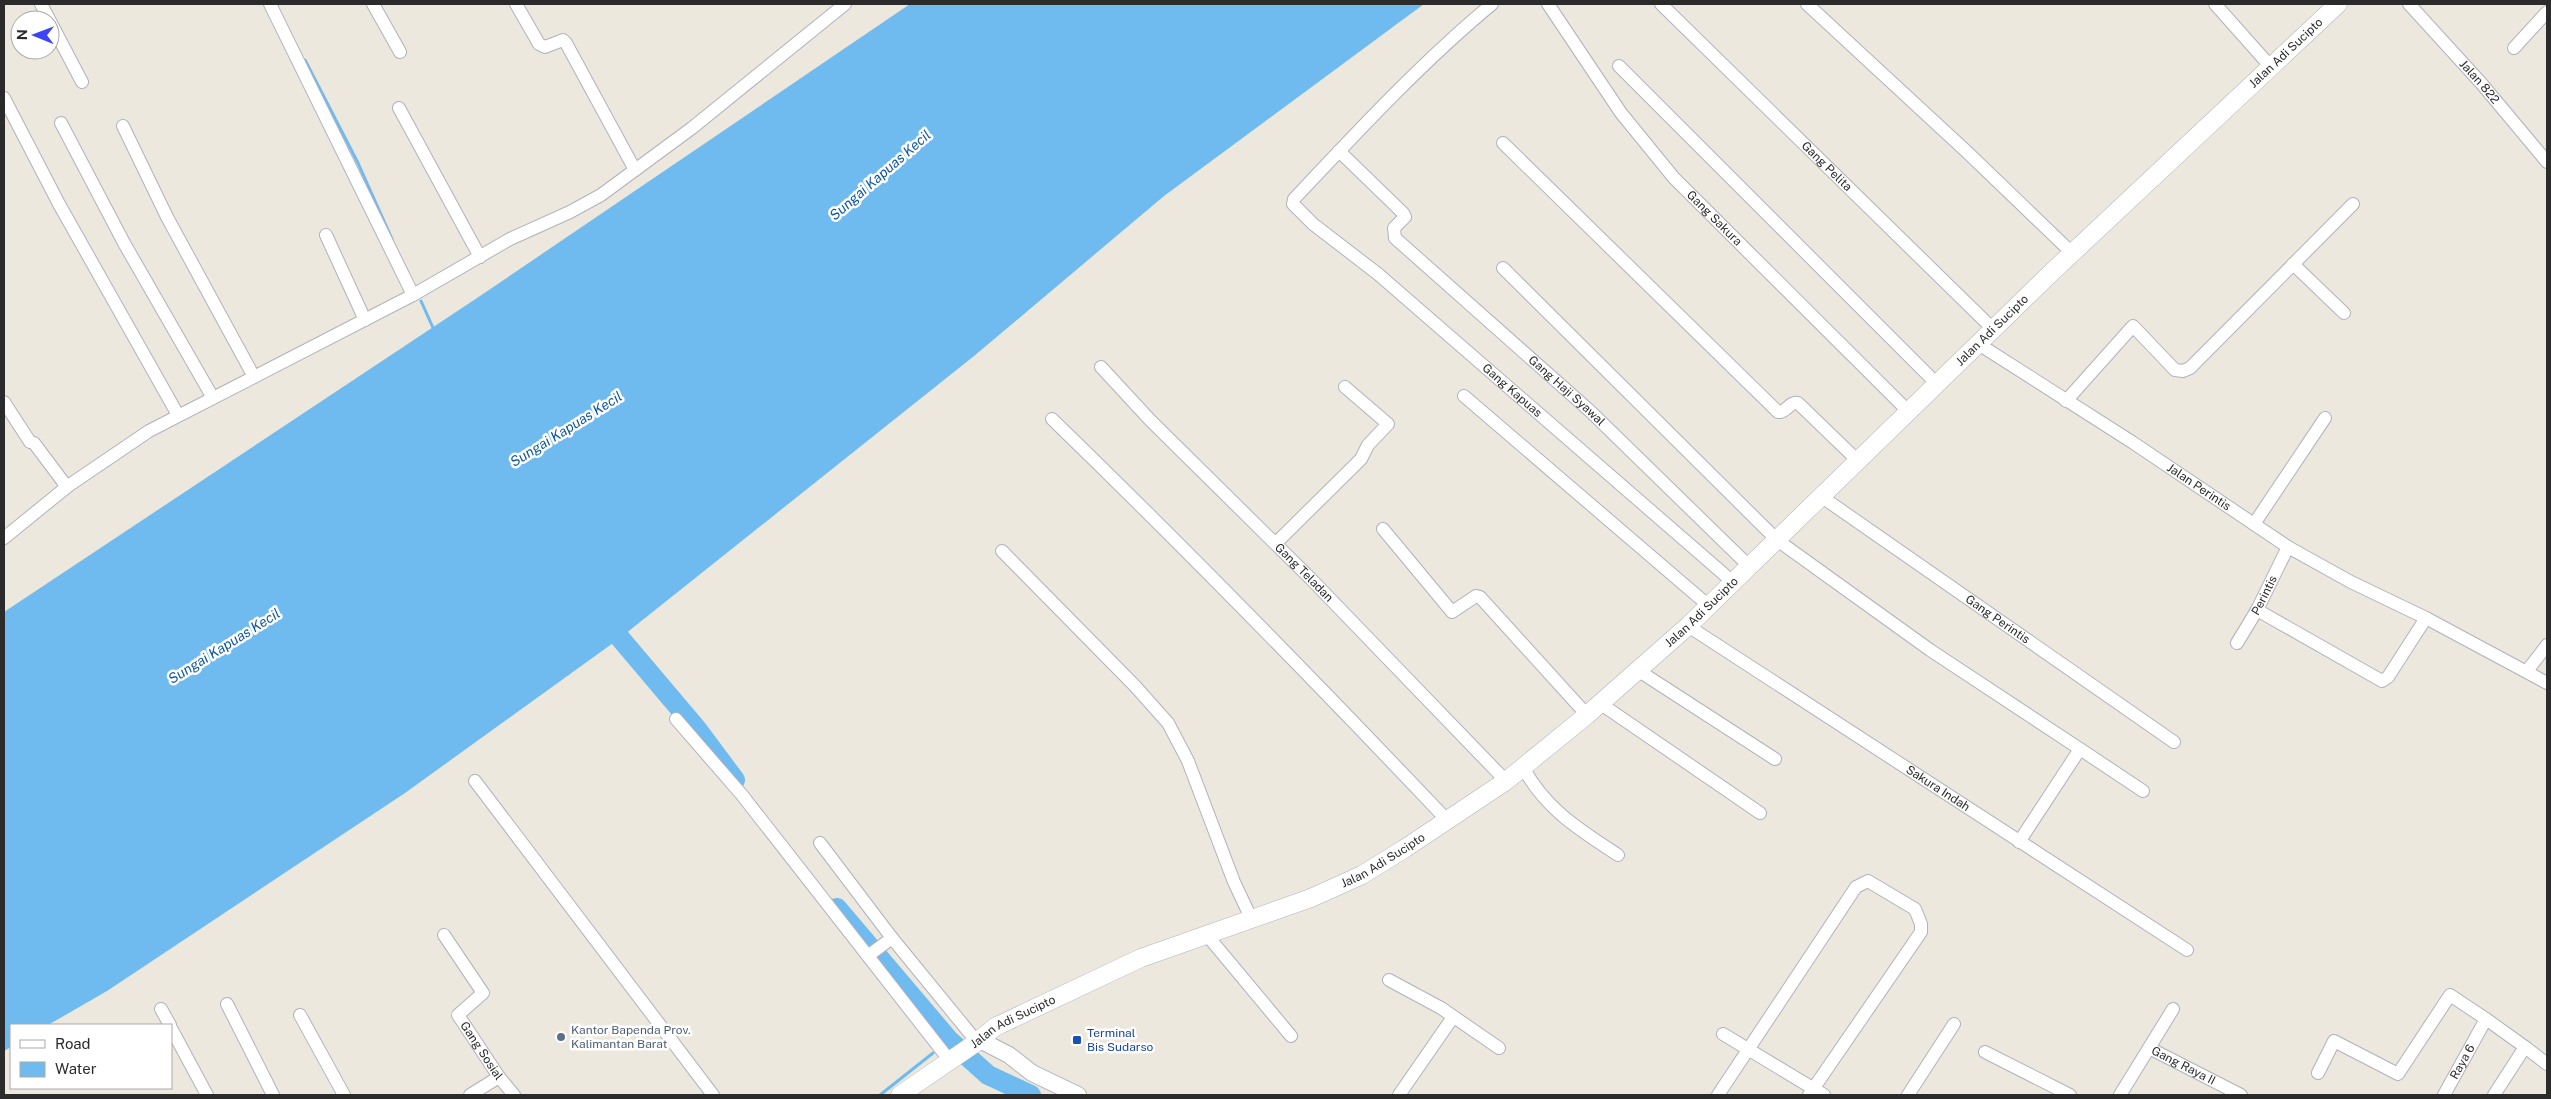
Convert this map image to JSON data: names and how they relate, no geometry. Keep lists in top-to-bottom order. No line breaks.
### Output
{"streets":{"main road":["Jalan Adi Sucipto"],"street":["Jalan 822","Gang Pelita","Gang Sakura","Gang Kapuas","Gang Haji Syawal","Jalan Perintis","Gang Teladan","Perintis","Gang Perintis","Sakura Indah","Gang Sosial","Raya 6","Gang Raya II"]},"crossings":[["Jalan Adi Sucipto","Gang Pelita"],["Jalan Adi Sucipto","Gang Sakura"],["Jalan Adi Sucipto","Gang Kapuas"],["Jalan Adi Sucipto","Gang Haji Syawal"],["Jalan Adi Sucipto","Jalan Perintis"],["Jalan Adi Sucipto","Gang Teladan"],["Jalan Adi Sucipto","Gang Perintis"],["Jalan Adi Sucipto","Sakura Indah"],["Gang Kapuas","Gang Haji Syawal"],["Jalan Perintis","Perintis"]],"water":["Sungai Kapuas Kecil"],"places":{"other":["Kantor Bapenda Prov. Kalimantan Barat"],"transit":["Terminal Bis Sudarso"]},"legend":["Road","Water"],"north":"left"}
